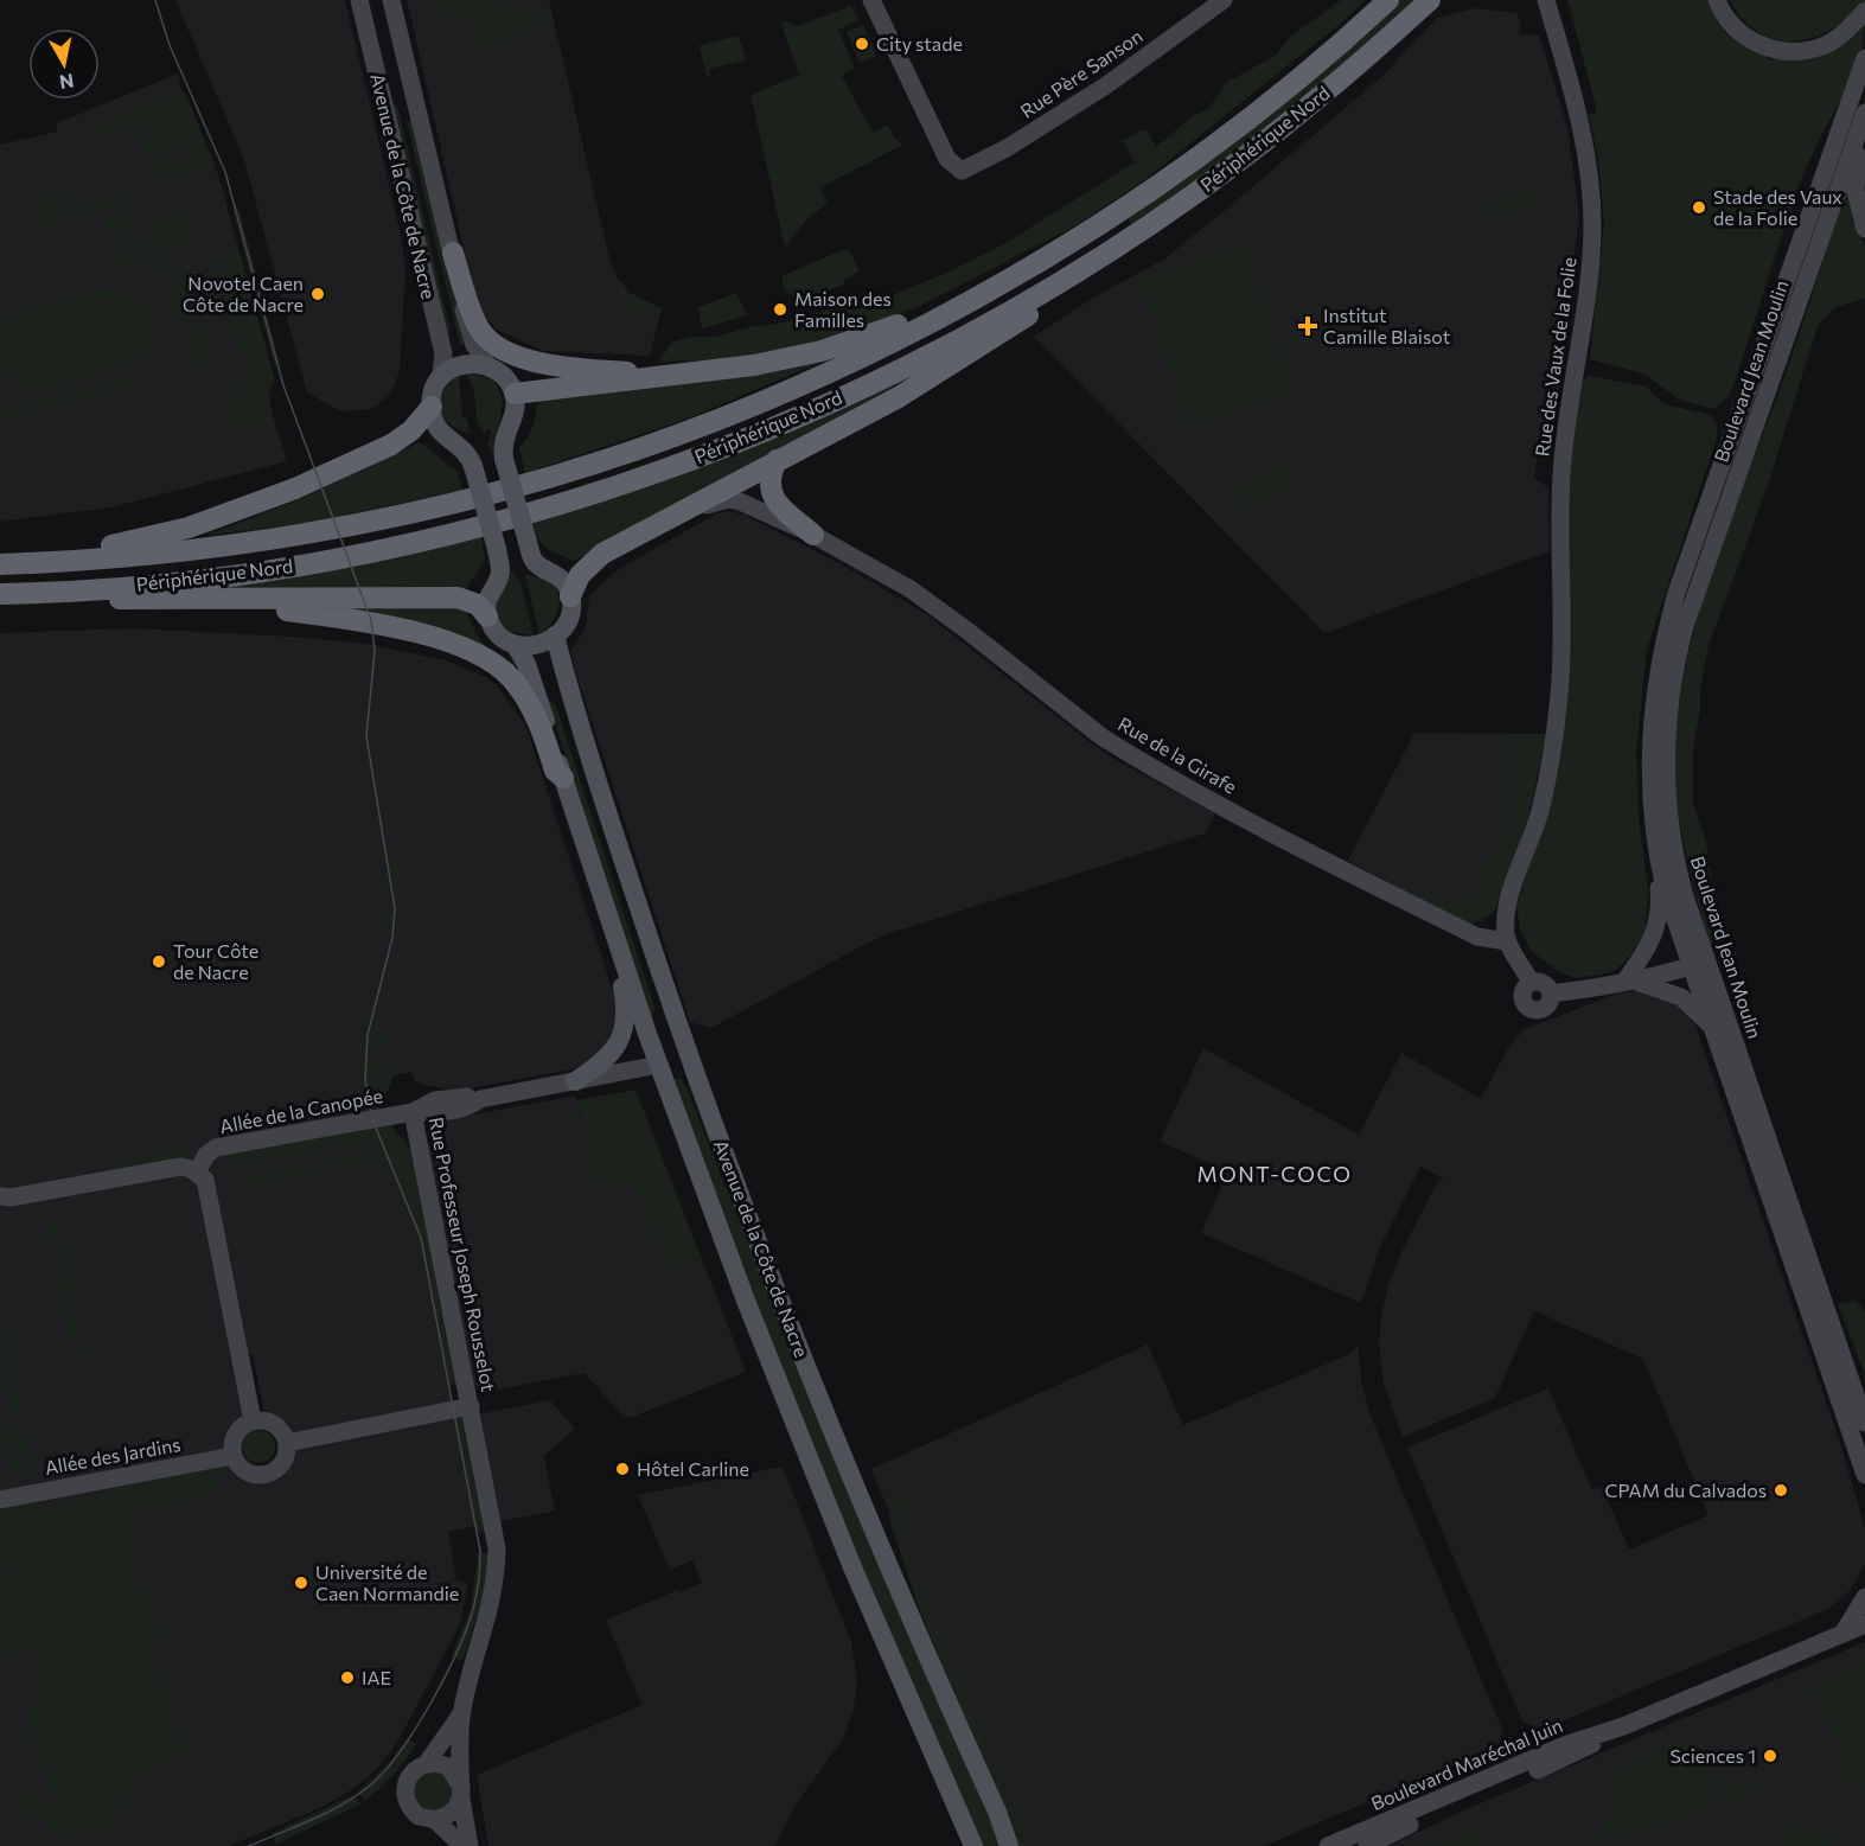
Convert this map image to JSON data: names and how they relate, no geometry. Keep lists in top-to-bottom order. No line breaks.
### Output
{"streets":{"highway":["Périphérique Nord"],"main road":["Avenue de la Côte de Nacre"],"street":["Rue Père Sanson","Rue des Vaux de la Folie","Boulevard Jean Moulin","Rue de la Girafe","Allée de la Canopée","Rue Professeur Joseph Rousselot","Allée des Jardins","Boulevard Maréchal Juin"]},"crossings":[["Avenue de la Côte de Nacre","Allée de la Canopée"],["Rue des Vaux de la Folie","Rue de la Girafe"],["Allée de la Canopée","Rue Professeur Joseph Rousselot"],["Rue Professeur Joseph Rousselot","Allée des Jardins"]],"districts":["MONT-COCO"],"places":{"other":["City stade","Stade des Vaux de la Folie","Novotel Caen Côte de Nacre","Maison des Familles","Tour Côte de Nacre","Hôtel Carline","CPAM du Calvados","Université de Caen Normandie","IAE","Sciences 1"],"health":["Institut Camille Blaisot"]},"north":"bottom"}
